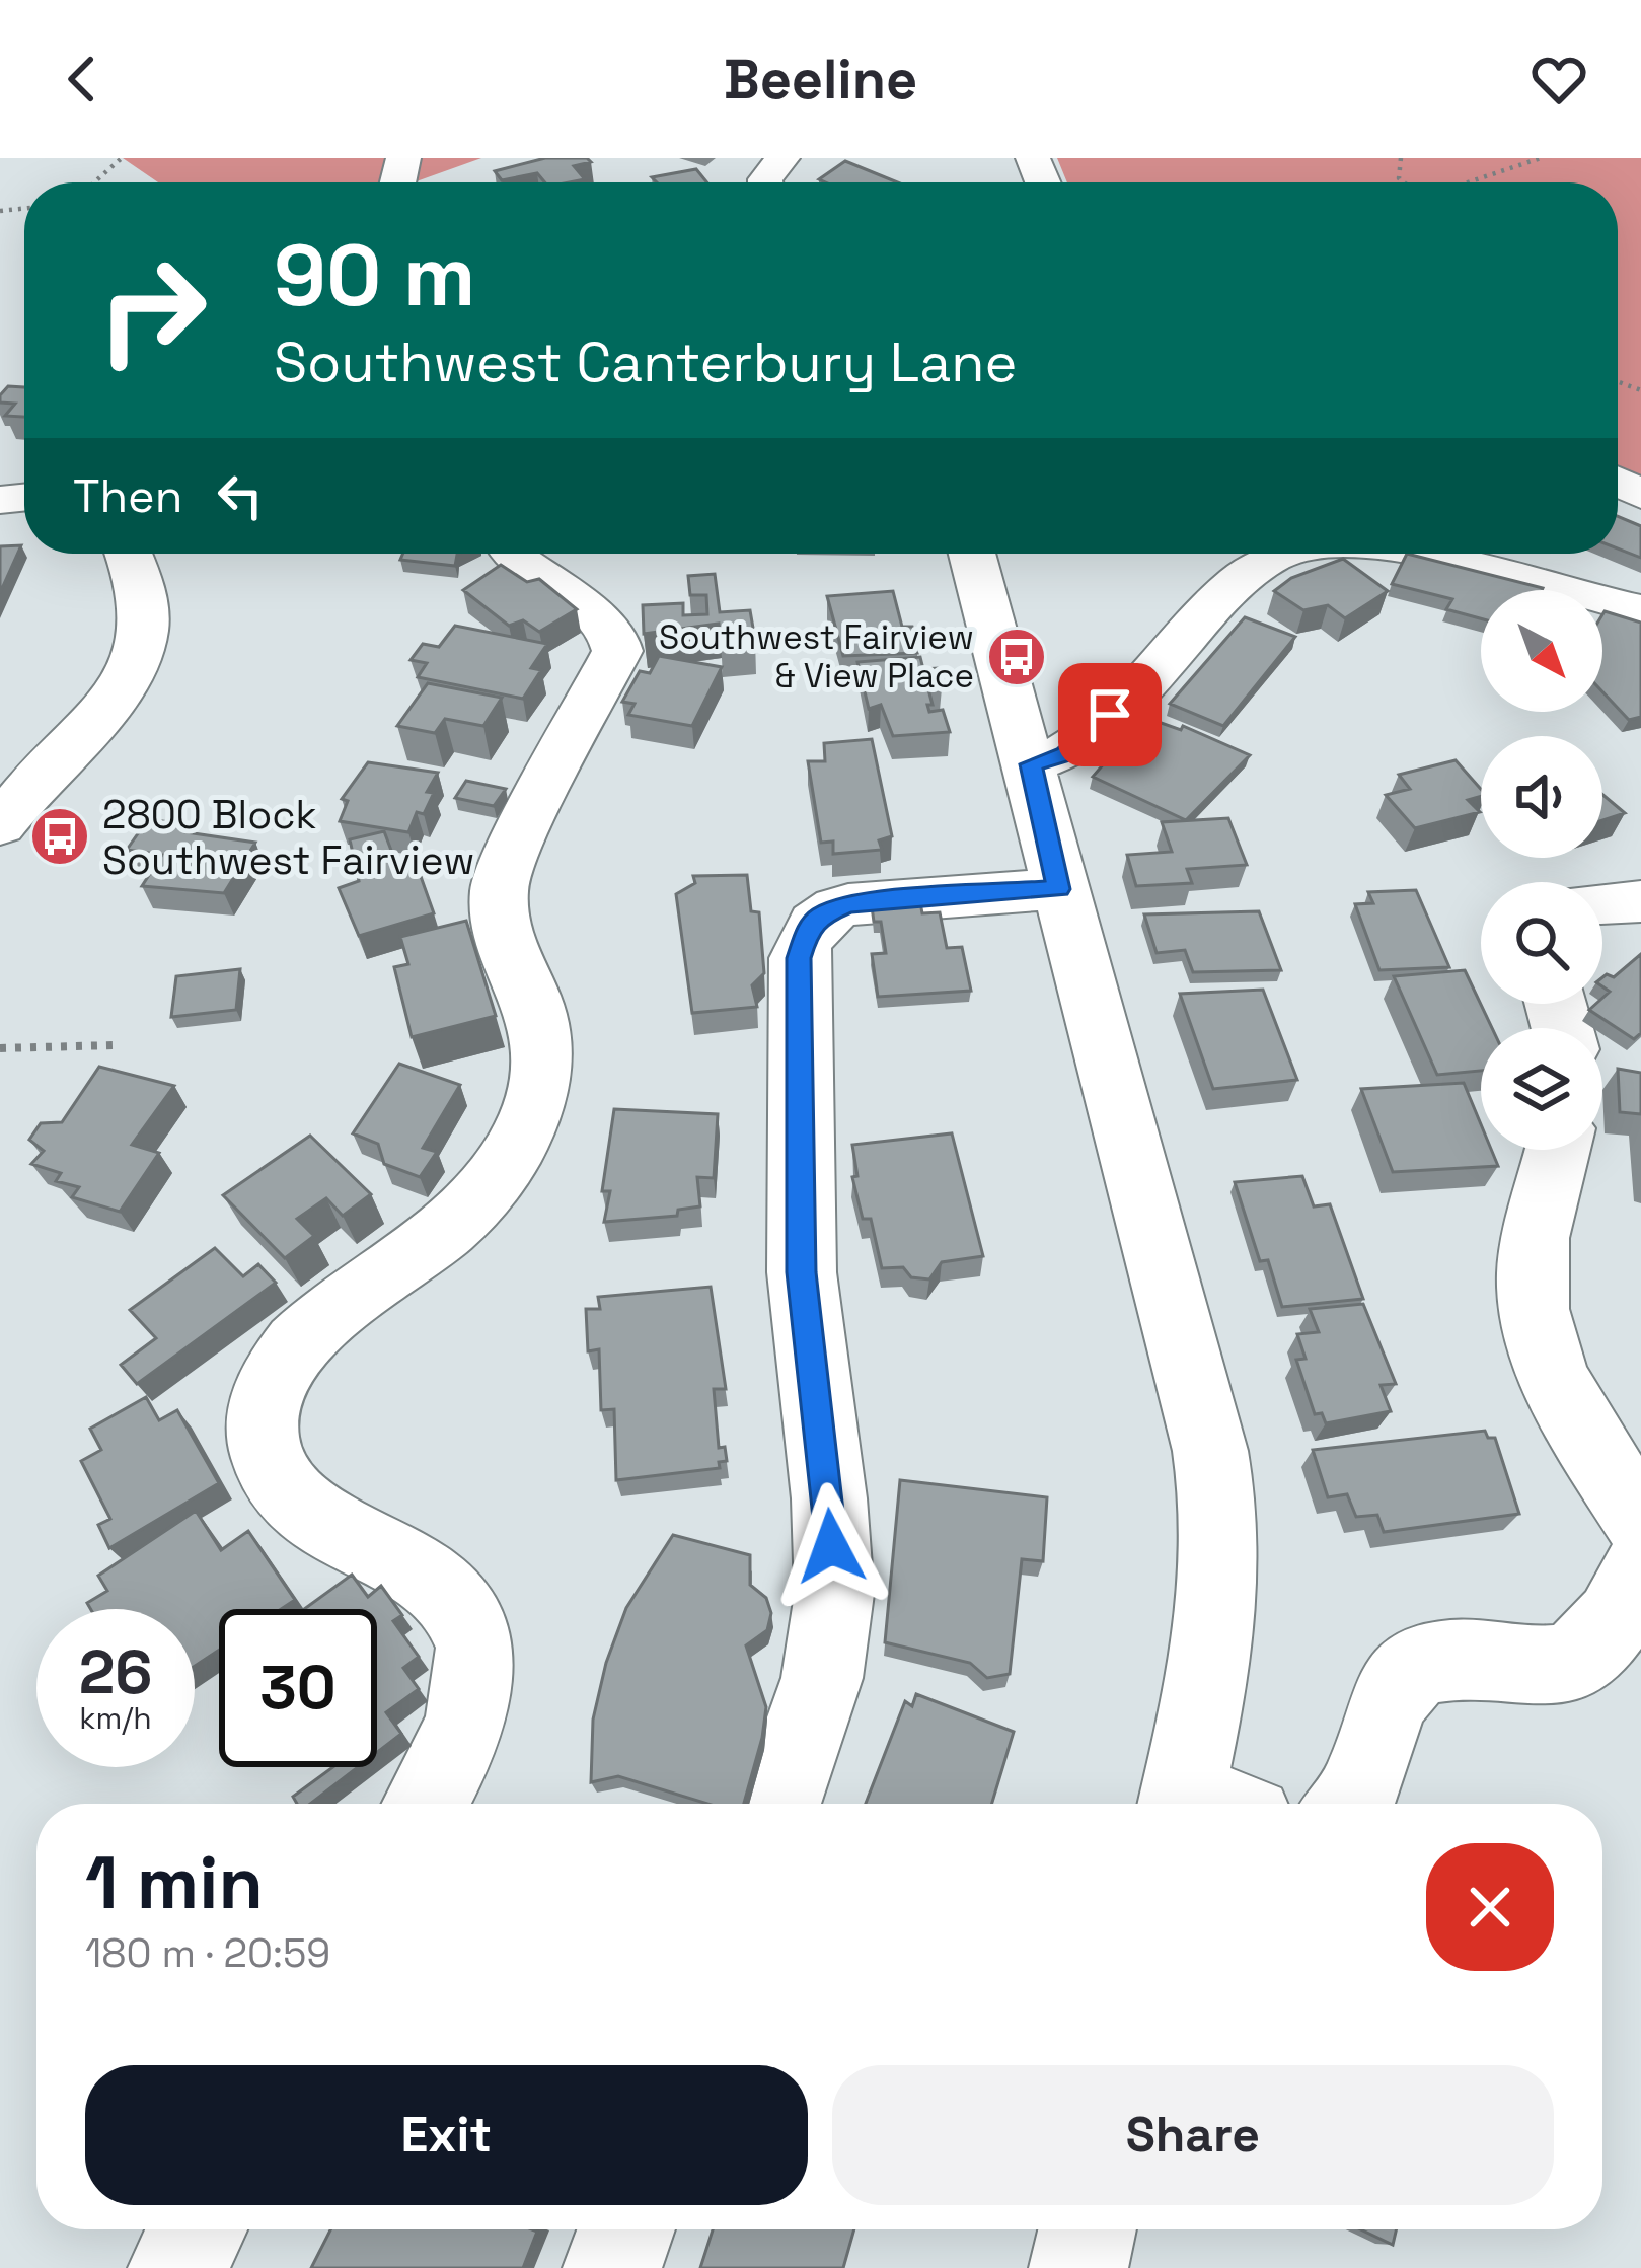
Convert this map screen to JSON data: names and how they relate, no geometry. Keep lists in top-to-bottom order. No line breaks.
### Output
{"places":{"bus stop":["Southwest Fairview & View Place","2800 Block Southwest Fairview"]},"north":"bottom right","page":{"header":"Beeline","turn":["90 m","Southwest Canterbury Lane"],"then":"Then","speed":"26 km/h","limit":"30","heading":["1 min","180 m · 20:59"],"buttons":["Exit","Share"]}}
